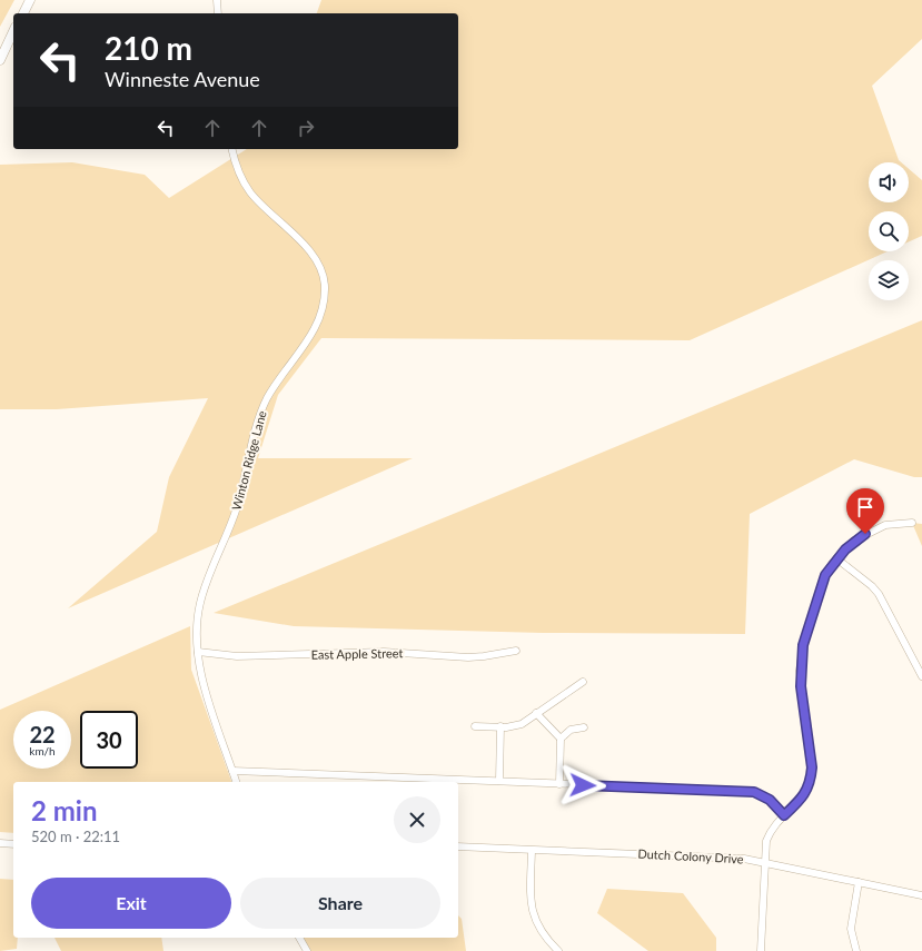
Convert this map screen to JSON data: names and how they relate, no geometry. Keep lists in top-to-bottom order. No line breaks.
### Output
{"streets":{"street":["Winton Ridge Lane","East Apple Street","Dutch Colony Drive"]},"crossings":[["Winton Ridge Lane","East Apple Street"]],"page":{"turn":["210 m","Winneste Avenue"],"speed":"22 km/h","limit":"30","heading":["2 min","520 m · 22:11"],"buttons":["Exit","Share"]}}
